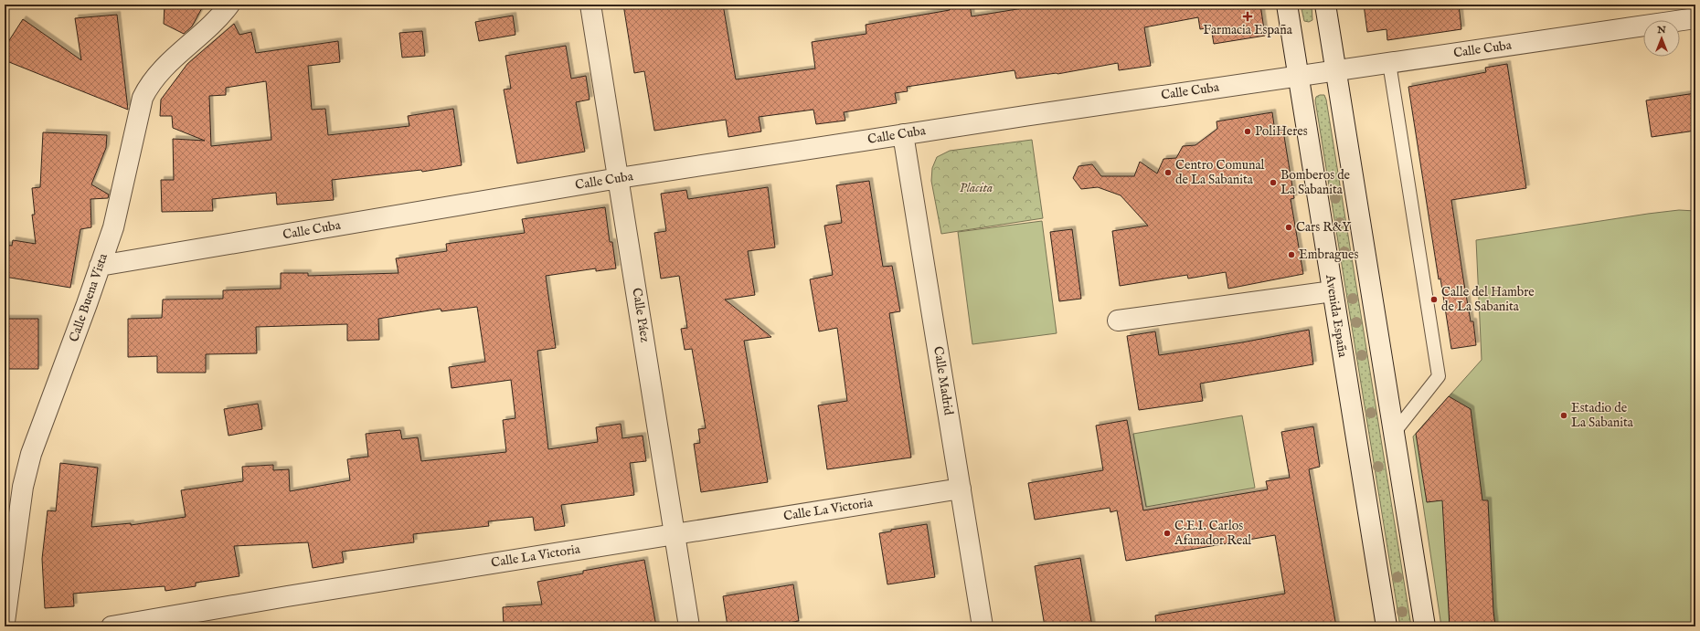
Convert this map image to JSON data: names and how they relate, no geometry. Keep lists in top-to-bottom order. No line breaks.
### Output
{"streets":{"street":["Calle Cuba","Calle Buena Vista","Calle Páez","Avenida España","Calle Madrid","Calle La Victoria"]},"crossings":[["Calle Cuba","Calle Buena Vista"],["Calle Cuba","Calle Páez"],["Calle Cuba","Avenida España"],["Calle Cuba","Calle Madrid"],["Calle Páez","Calle La Victoria"],["Calle Madrid","Calle La Victoria"]],"parks":["Placita"],"places":{"health":["Farmacia España"],"other":["PoliHeres","Centro Comunal de La Sabanita","Bomberos de La Sabanita","Cars R&Y","Embragues","Calle del Hambre de La Sabanita","Estadio de La Sabanita","C.E.I. Carlos Afanador Real"]},"north":"top"}
